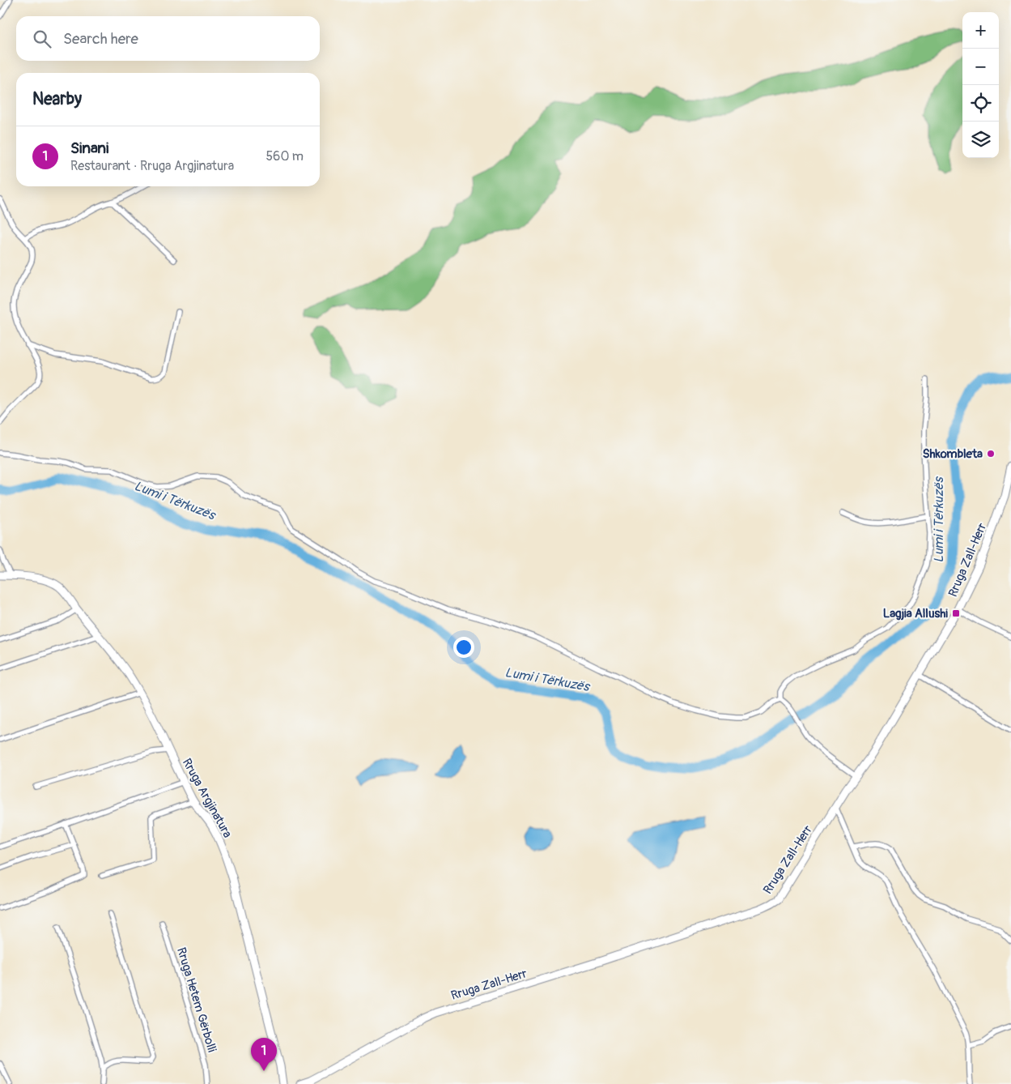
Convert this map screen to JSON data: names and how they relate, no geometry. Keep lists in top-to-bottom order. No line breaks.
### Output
{"streets":{"main road":["Rruga Zall-Herr","Rruga Argjinatura"],"street":["Rruga Hetem Gërbolli"]},"water":["Lumi i Tërkuzës"],"places":{"other":["Shkombleta"],"transit":["Lagjia Allushi"]},"page":{"map_buttons":["+","−"],"search":"Search here","heading":"Nearby","list":[{"mark":"1","name":"Sinani","note":"Restaurant · Rruga Argjinatura","value":"560 m"}],"pins":"1"}}
